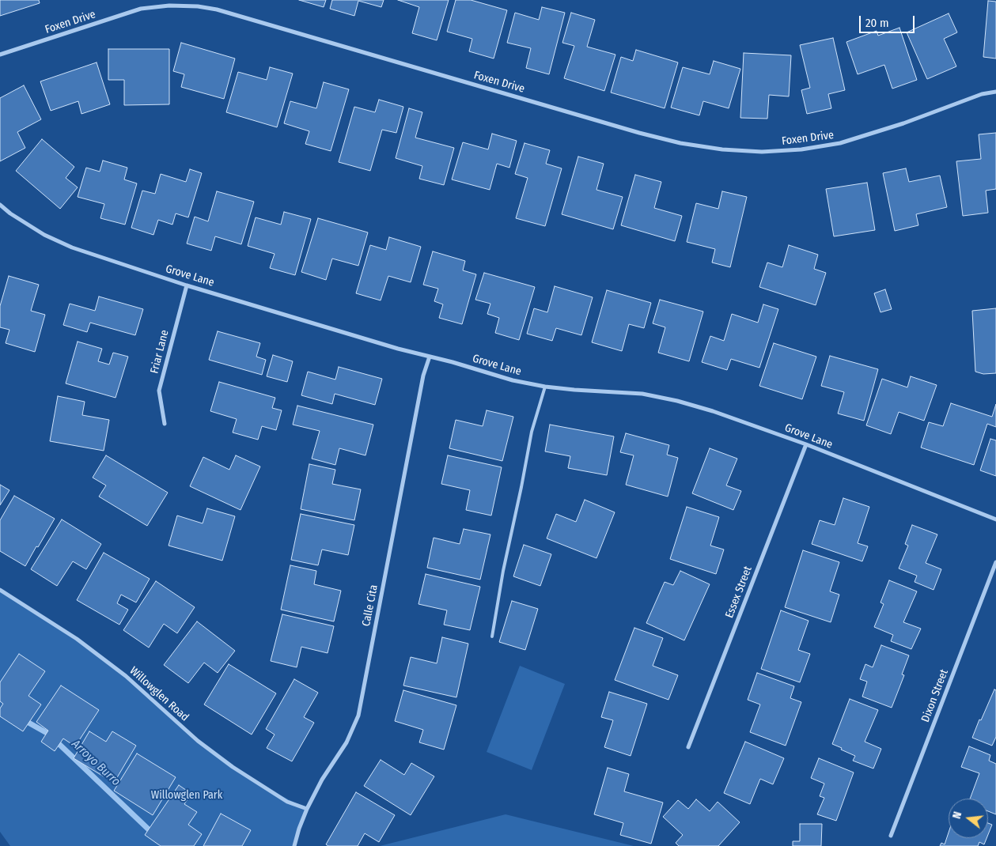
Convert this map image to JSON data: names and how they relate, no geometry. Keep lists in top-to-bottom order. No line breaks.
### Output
{"streets":{"street":["Foxen Drive","Grove Lane","Friar Lane","Essex Street","Calle Cita","Willowglen Road","Dixon Street"]},"crossings":[["Grove Lane","Friar Lane"],["Grove Lane","Essex Street"],["Grove Lane","Calle Cita"],["Calle Cita","Willowglen Road"]],"water":["Arroyo Burro"],"parks":["Willowglen Park"],"scale_bar":"20 m","north":"left"}
